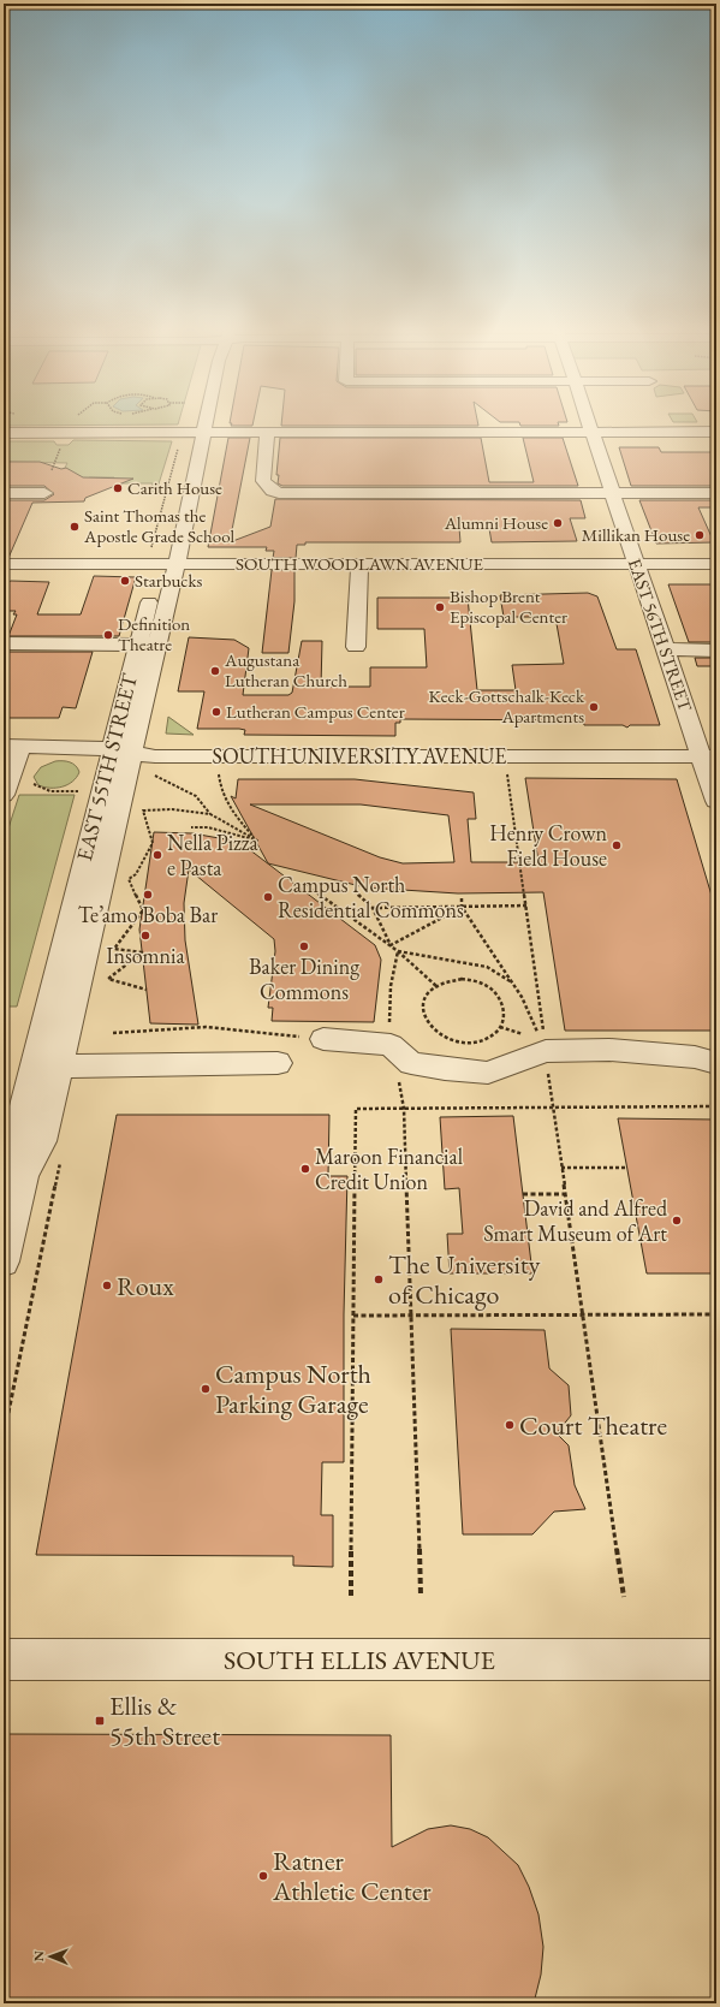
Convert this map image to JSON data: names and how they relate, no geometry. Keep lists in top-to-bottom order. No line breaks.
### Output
{"streets":{"street":["SOUTH WOODLAWN AVENUE","EAST 56TH STREET","SOUTH UNIVERSITY AVENUE","EAST 55TH STREET","SOUTH ELLIS AVENUE"]},"crossings":[["SOUTH WOODLAWN AVENUE","EAST 56TH STREET"],["SOUTH WOODLAWN AVENUE","EAST 55TH STREET"],["EAST 56TH STREET","SOUTH UNIVERSITY AVENUE"],["SOUTH UNIVERSITY AVENUE","EAST 55TH STREET"]],"places":{"other":["Carith House","Alumni House","Saint Thomas the Apostle Grade School","Millikan House","Starbucks","Bishop Brent Episcopal Center","Definition Theatre","Augustana Lutheran Church","Keck-Gottschalk-Keck Apartments","Lutheran Campus Center","Henry Crown Field House","Nella Pizza e Pasta","Te’amo Boba Bar","Campus North Residential Commons","Insomnia","Baker Dining Commons","Maroon Financial Credit Union","David and Alfred Smart Museum of Art","The University of Chicago","Roux","Campus North Parking Garage","Court Theatre","Ratner Athletic Center"],"transit":["Ellis & 55th Street"]},"north":"left"}
